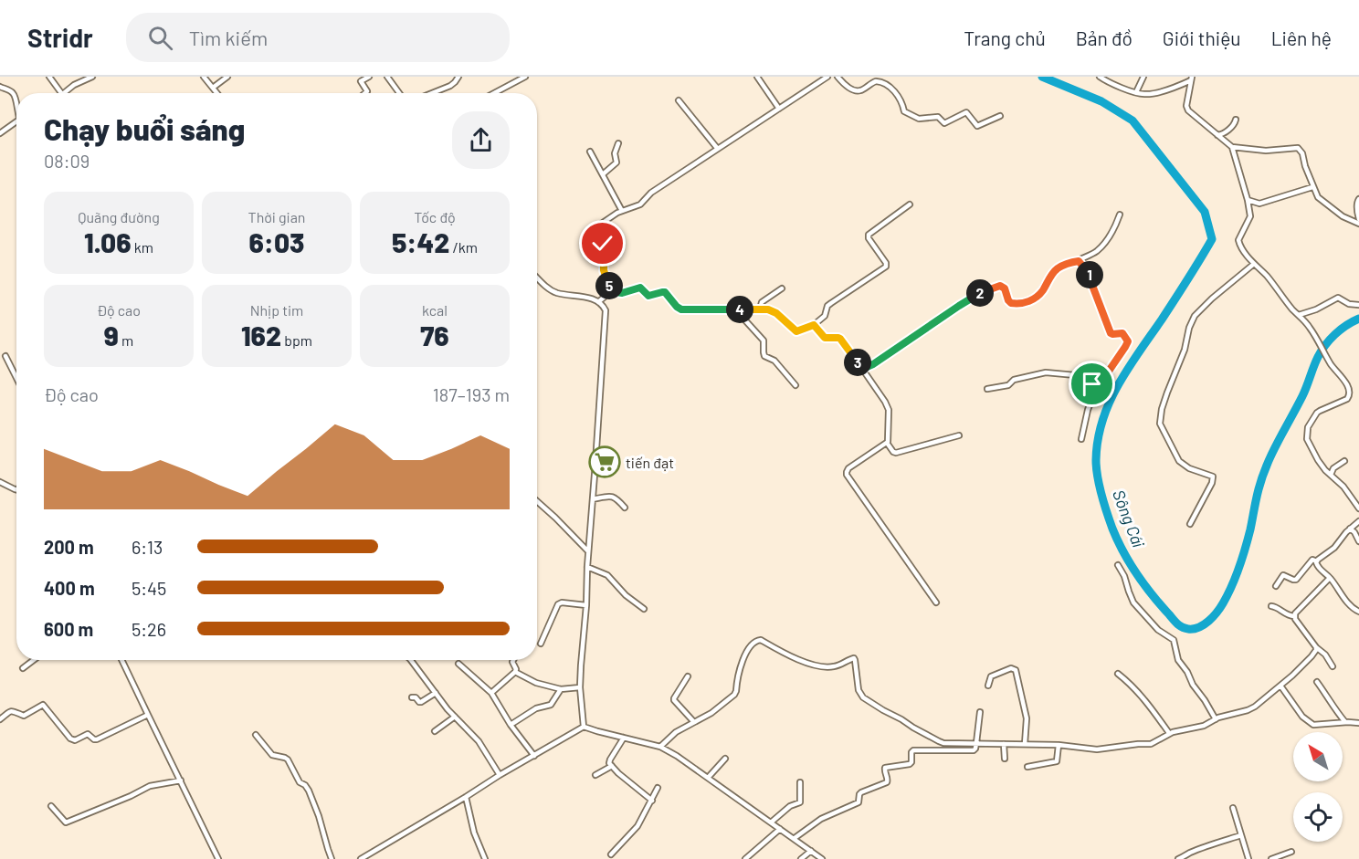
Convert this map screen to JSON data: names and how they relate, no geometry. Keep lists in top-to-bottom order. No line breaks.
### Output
{"water":["Sông Cái"],"places":{"supermarket":["tiến đạt"]},"north":"top left","page":{"header":"Stridr","search":"Tìm kiếm","nav":["Trang chủ","Bản đồ","Giới thiệu","Liên hệ"],"heading":["Chạy buổi sáng","08:09"],"stats":[["Quãng đường","1.06 km"],["Thời gian","6:03"],["Tốc độ","5:42 /km"],["Độ cao","9 m"],["Nhịp tim","162 bpm"],["kcal","76"]],"pins":["1","5","2","4","3"],"chart":["Độ cao","187–193 m"],"list":[{"name":"200 m","note":"6:13"},{"name":"400 m","note":"5:45"},{"name":"600 m","note":"5:26"}]}}
